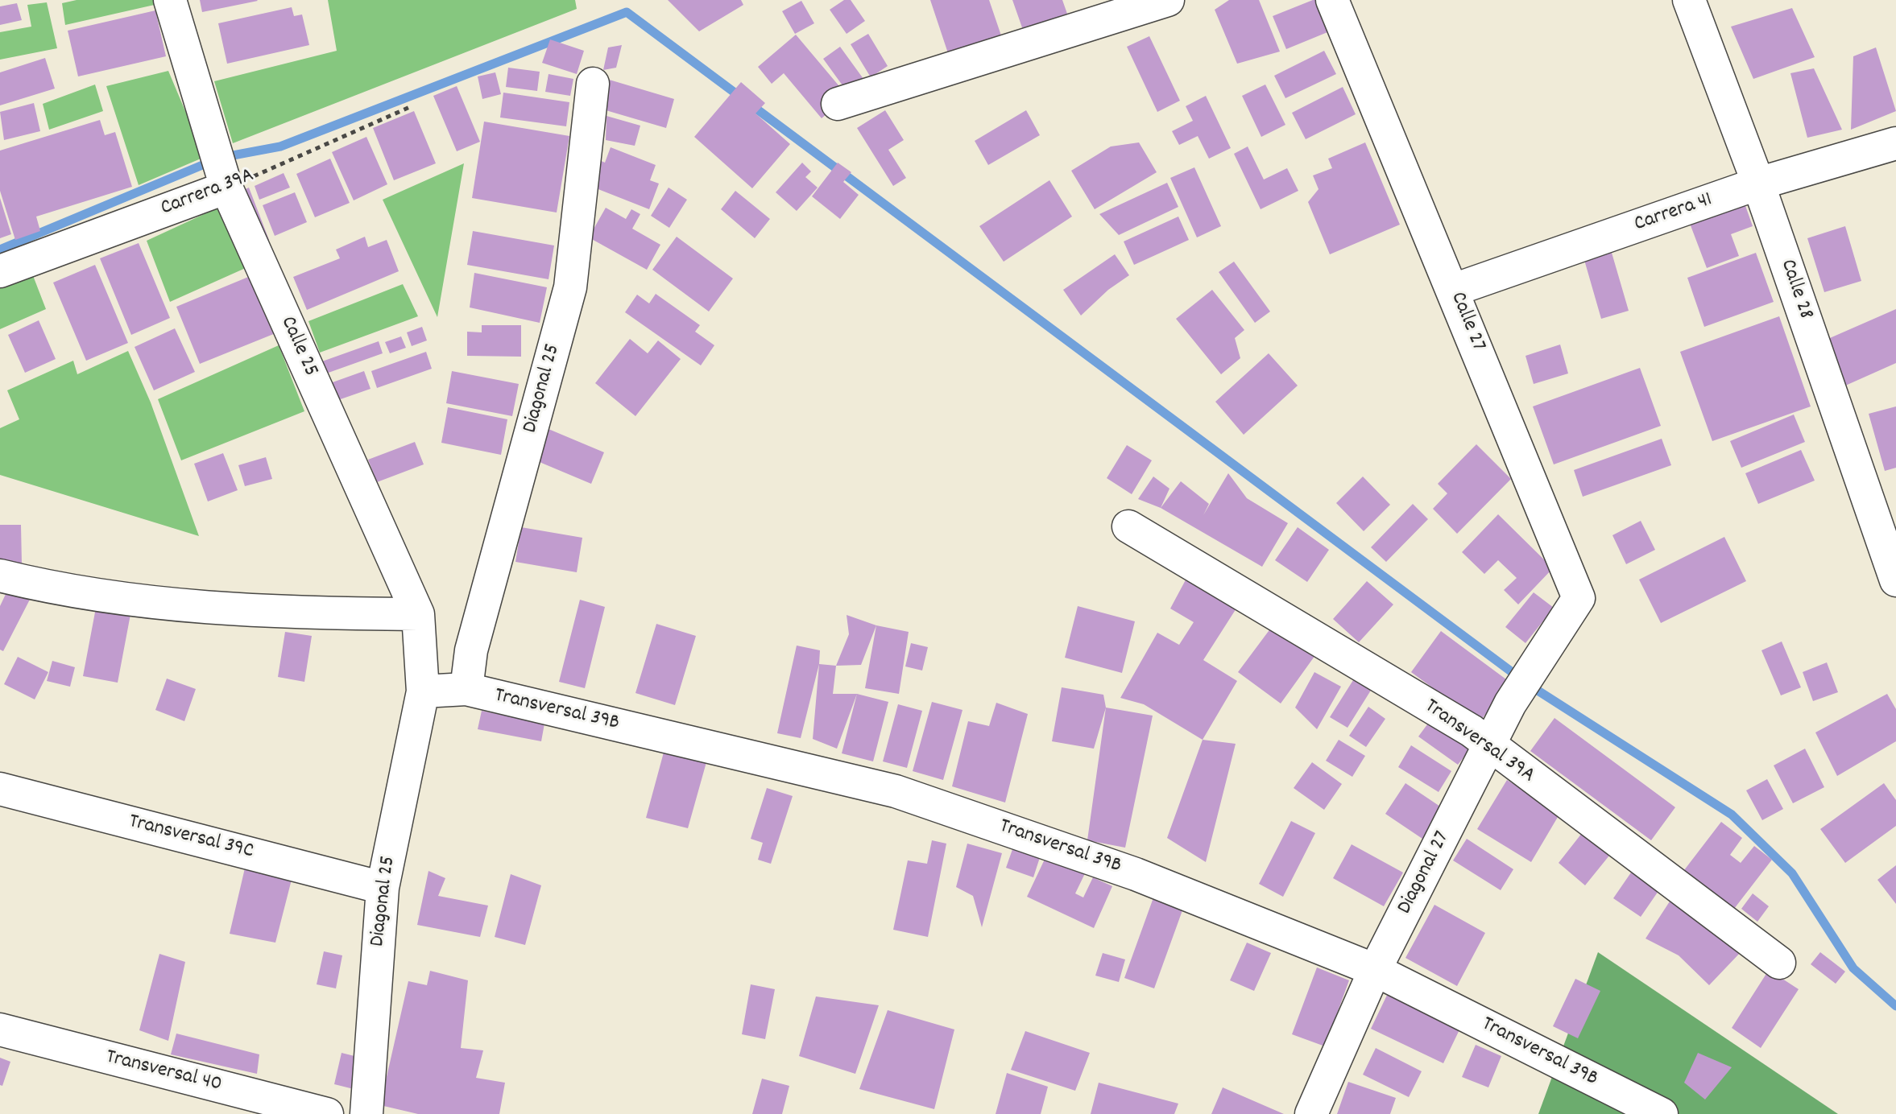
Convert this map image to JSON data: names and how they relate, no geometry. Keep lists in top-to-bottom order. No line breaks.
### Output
{"streets":{"street":["Carrera 39A","Carrera 41","Calle 28","Calle 27","Calle 25","Diagonal 25","Transversal 39B","Transversal 39A","Transversal 39C","Diagonal 27","Transversal 40"]},"crossings":[["Carrera 39A","Calle 25"],["Carrera 41","Calle 28"],["Carrera 41","Calle 27"],["Calle 27","Diagonal 27"],["Calle 25","Diagonal 25"],["Calle 25","Transversal 39B"],["Diagonal 25","Transversal 39B"],["Diagonal 25","Transversal 39C"],["Transversal 39B","Diagonal 27"],["Transversal 39A","Diagonal 27"]]}
